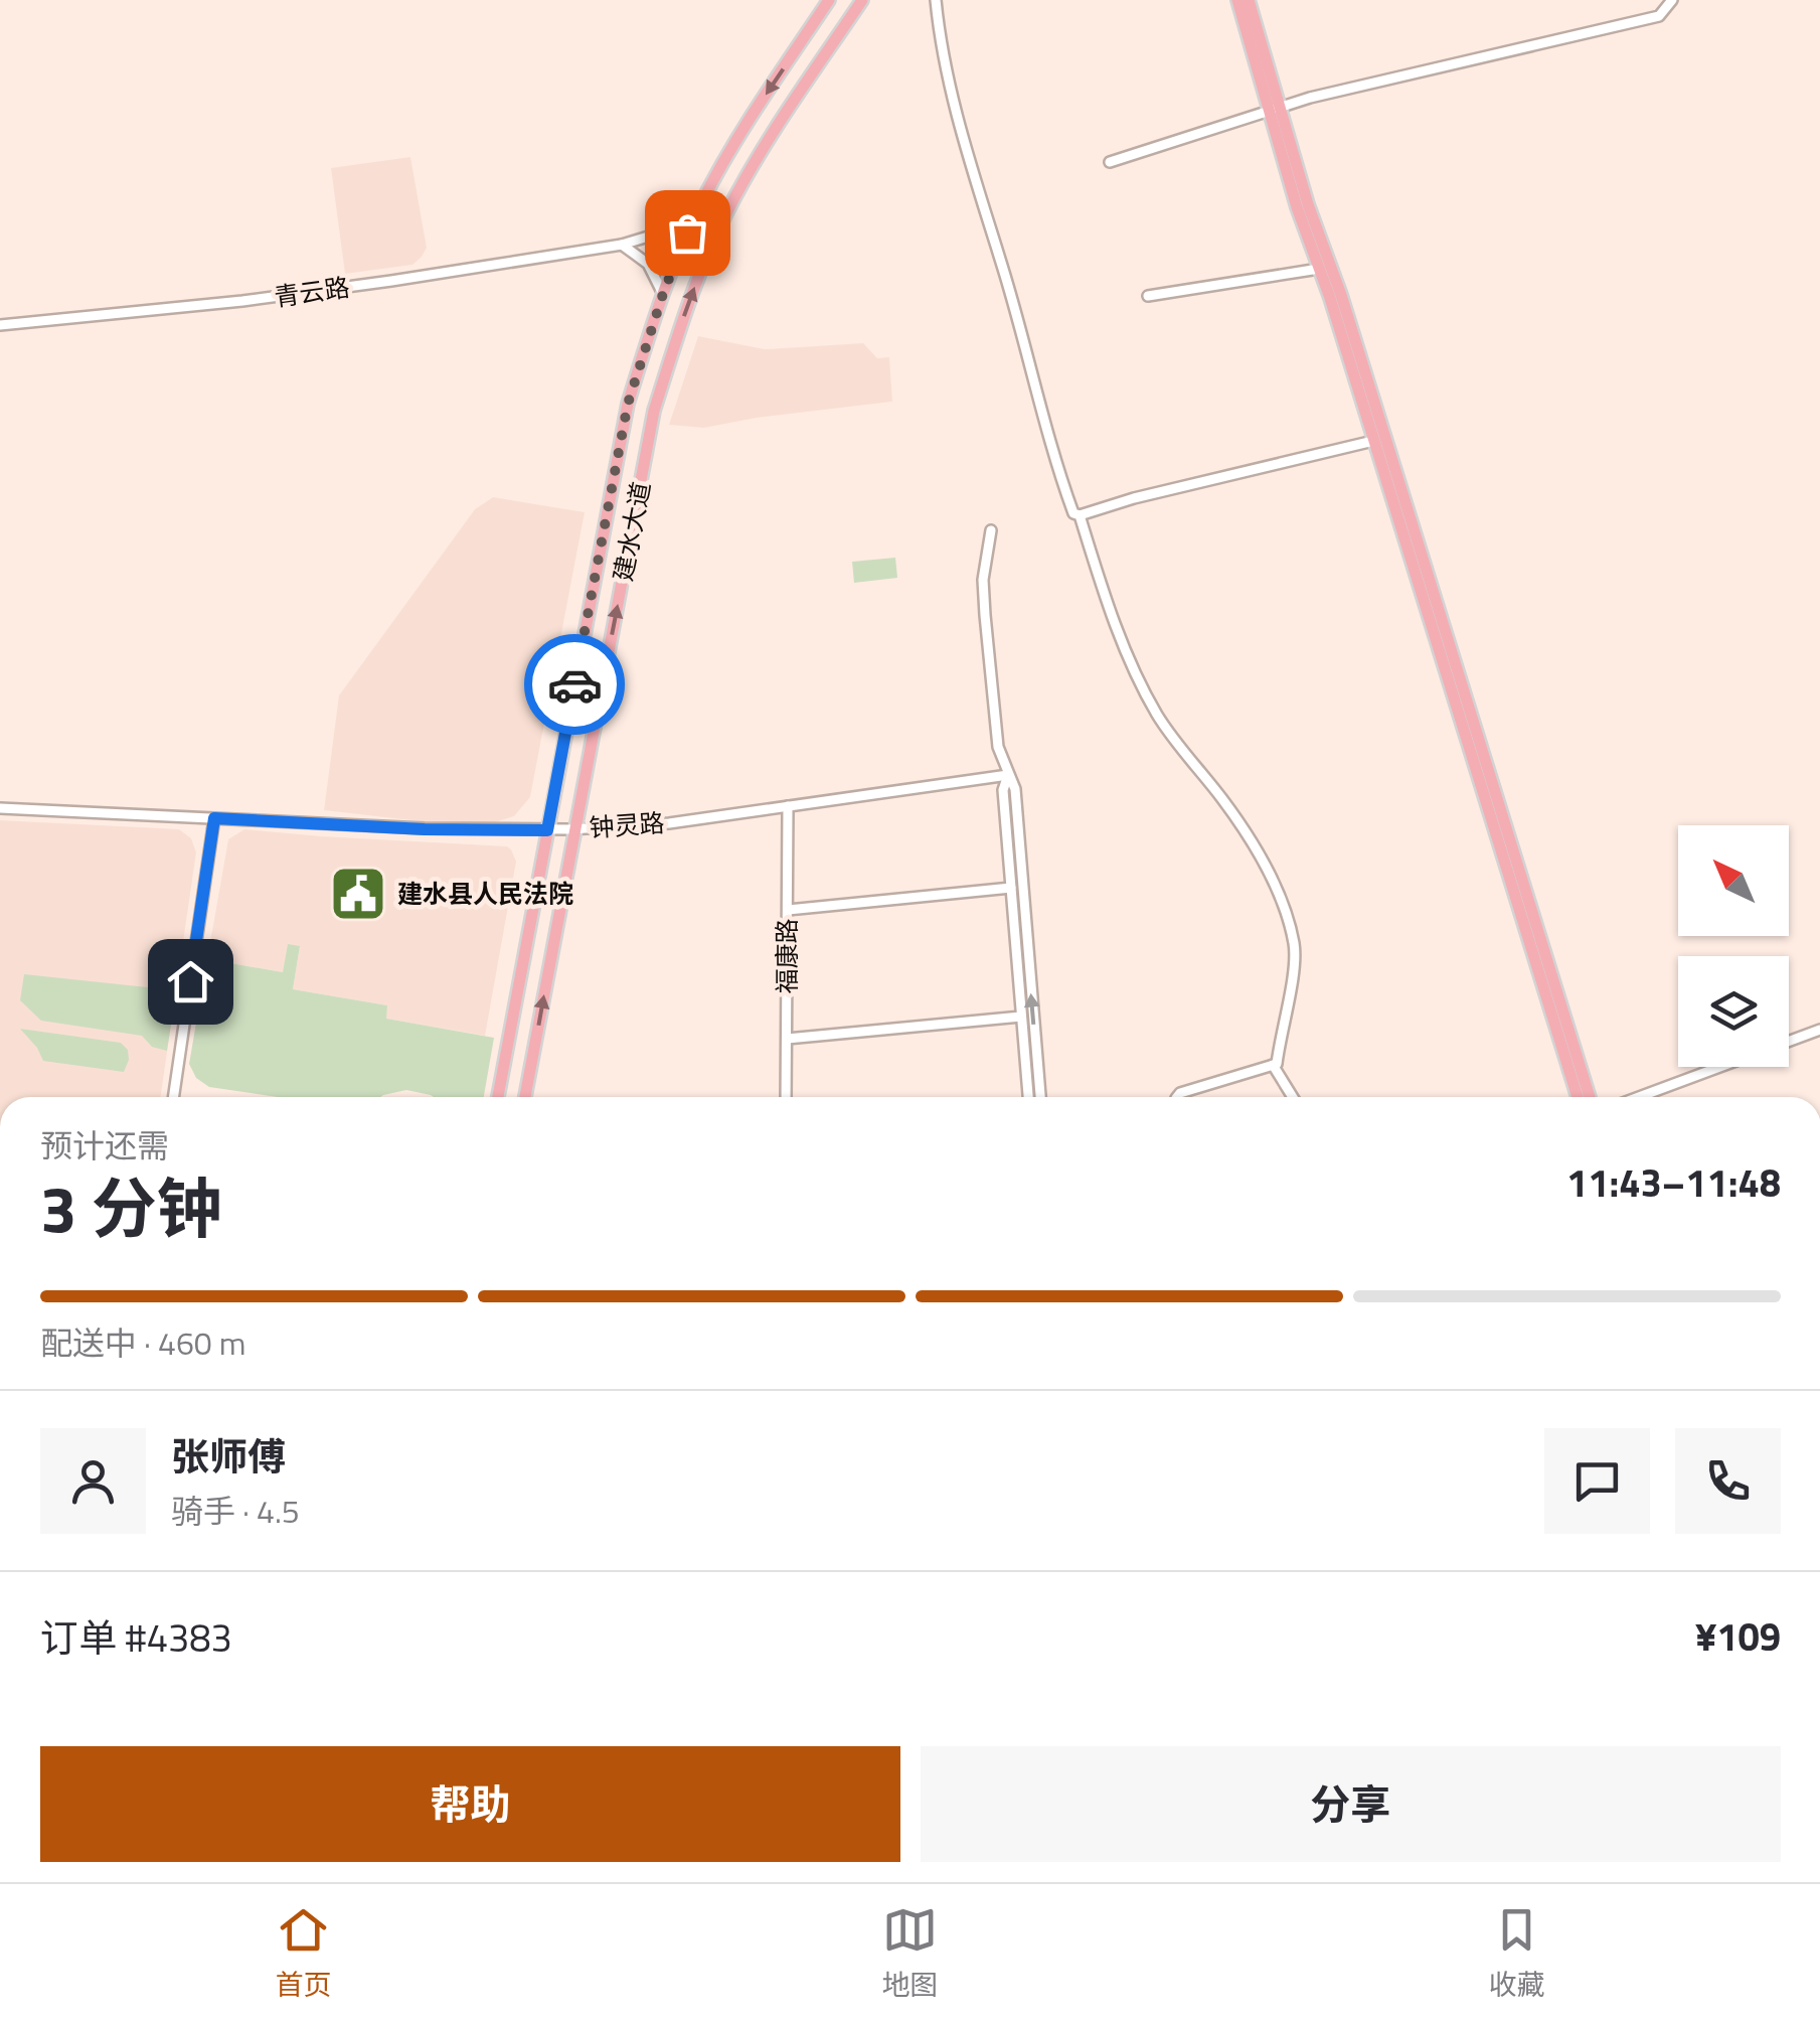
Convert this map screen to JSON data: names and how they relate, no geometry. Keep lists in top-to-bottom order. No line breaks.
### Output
{"streets":{"main road":["建水大道"],"street":["青云路","钟灵路","福康路"]},"crossings":[["青云路","建水大道"],["建水大道","钟灵路"],["钟灵路","福康路"]],"places":{"public building":["建水县人民法院"]},"north":"top left","page":{"heading":["3 分钟","预计还需","11:43–11:48"],"panel":["张师傅","骑手 · 4.5","订单 #4383","¥109"],"bar":"配送中 · 460 m","buttons":["帮助","分享"],"tabs":["首页","地图","收藏"]}}
